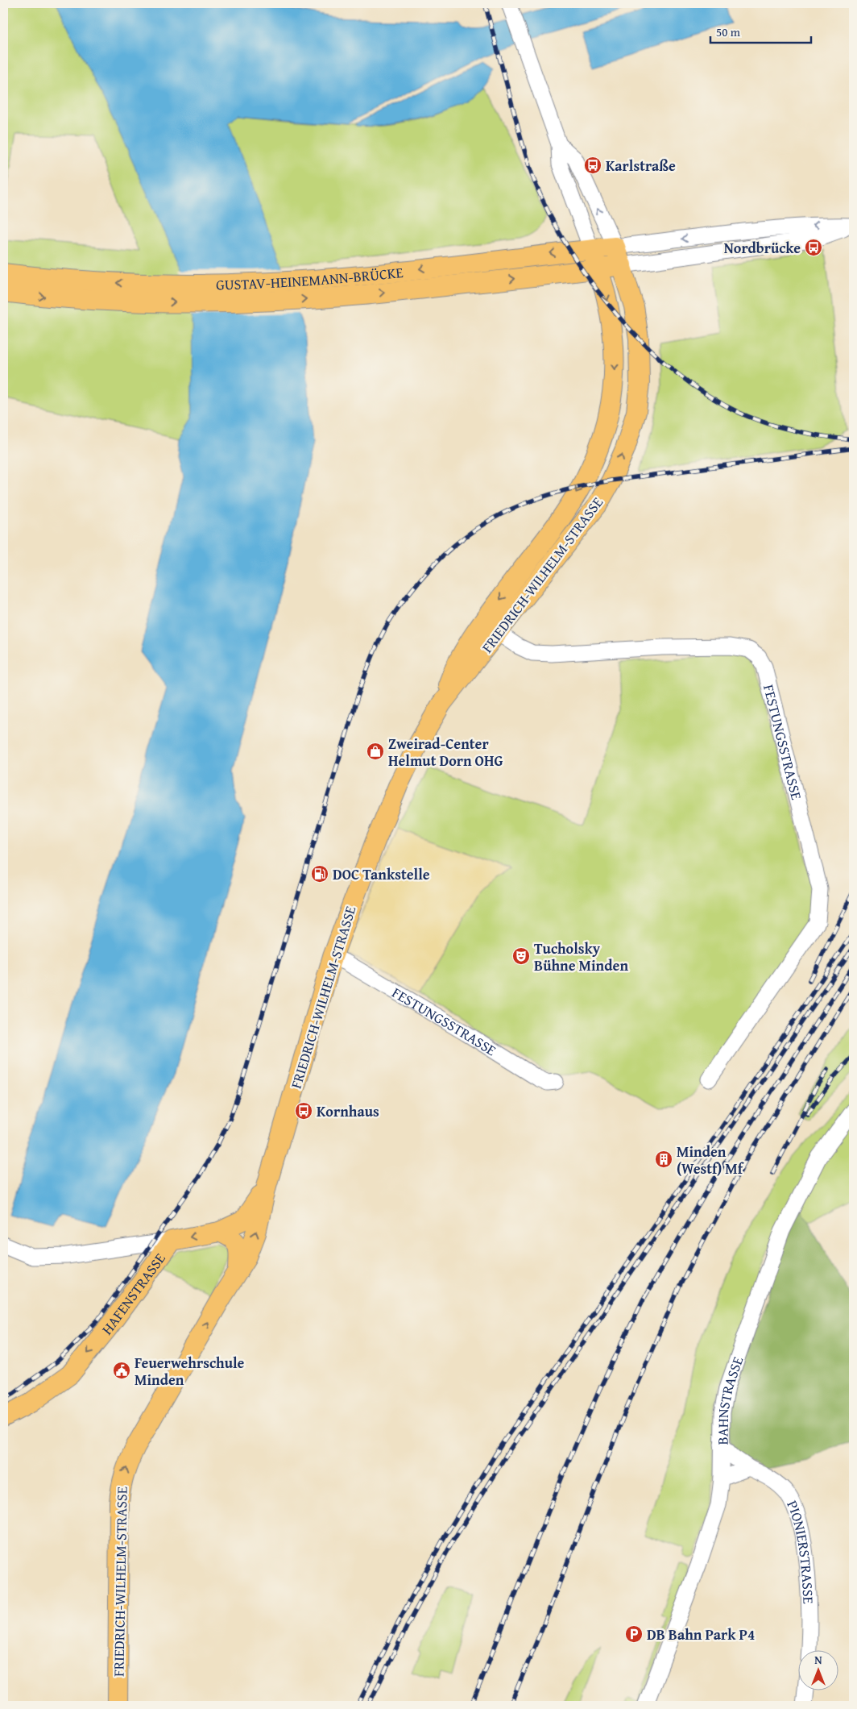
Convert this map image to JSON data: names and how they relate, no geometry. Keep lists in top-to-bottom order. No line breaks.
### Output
{"streets":{"main road":["GUSTAV-HEINEMANN-BRÜCKE","FRIEDRICH-WILHELM-STRASSE","HAFENSTRASSE"],"street":["FESTUNGSSTRASSE","BAHNSTRASSE","PIONIERSTRASSE"]},"crossings":[["GUSTAV-HEINEMANN-BRÜCKE","FRIEDRICH-WILHELM-STRASSE"],["FRIEDRICH-WILHELM-STRASSE","FESTUNGSSTRASSE"],["FRIEDRICH-WILHELM-STRASSE","HAFENSTRASSE"],["BAHNSTRASSE","PIONIERSTRASSE"]],"one_way":["HAFENSTRASSE"],"places":{"bus stop":["Karlstraße","Nordbrücke","Kornhaus"],"shop":["Zweirad-Center Helmut Dorn OHG"],"fuel station":["DOC Tankstelle"],"theatre":["Tucholsky Bühne Minden"],"building":["Minden (Westf) Mf"],"public building":["Feuerwehrschule Minden"],"parking":["DB Bahn Park P4"]},"scale_bar":"50 m","north":"top"}
